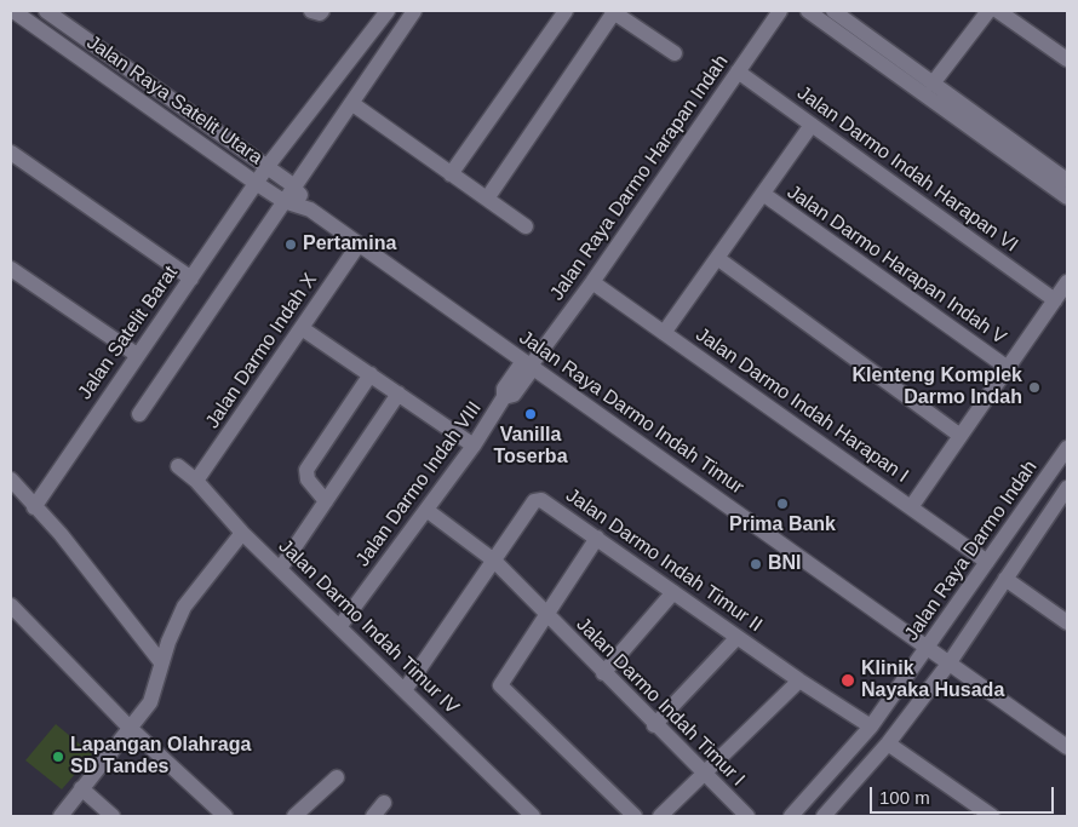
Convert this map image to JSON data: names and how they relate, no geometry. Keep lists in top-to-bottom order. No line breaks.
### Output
{"streets":{"street":["Jalan Raya Satelit Utara","Jalan Darmo Indah Harapan VI","Jalan Raya Darmo Harapan Indah","Jalan Darmo Harapan Indah V","Jalan Satelit Barat","Jalan Darmo Indah X","Jalan Darmo Indah Harapan I","Jalan Raya Darmo Indah Timur","Jalan Darmo Indah VIII","Jalan Raya Darmo Indah","Jalan Darmo Indah Timur II","Jalan Darmo Indah Timur IV","Jalan Darmo Indah Timur I"]},"crossings":[["Jalan Raya Satelit Utara","Jalan Satelit Barat"],["Jalan Raya Satelit Utara","Jalan Raya Darmo Indah Timur"],["Jalan Darmo Indah Harapan VI","Jalan Raya Darmo Harapan Indah"],["Jalan Raya Darmo Harapan Indah","Jalan Darmo Indah Harapan I"],["Jalan Raya Darmo Harapan Indah","Jalan Raya Darmo Indah Timur"],["Jalan Raya Darmo Harapan Indah","Jalan Darmo Indah VIII"],["Jalan Darmo Indah X","Jalan Raya Darmo Indah Timur"],["Jalan Darmo Indah X","Jalan Darmo Indah Timur IV"],["Jalan Darmo Indah Harapan I","Jalan Raya Darmo Indah"],["Jalan Raya Darmo Indah Timur","Jalan Raya Darmo Indah"],["Jalan Darmo Indah VIII","Jalan Darmo Indah Timur IV"],["Jalan Darmo Indah VIII","Jalan Darmo Indah Timur I"],["Jalan Raya Darmo Indah","Jalan Darmo Indah Timur II"],["Jalan Darmo Indah Timur II","Jalan Darmo Indah Timur IV"],["Jalan Darmo Indah Timur II","Jalan Darmo Indah Timur I"]],"places":["Pertamina","Klenteng Komplek Darmo Indah","Vanilla Toserba","Prima Bank","BNI","Klinik Nayaka Husada","Lapangan Olahraga SD Tandes"],"scale_bar":"100 m"}
